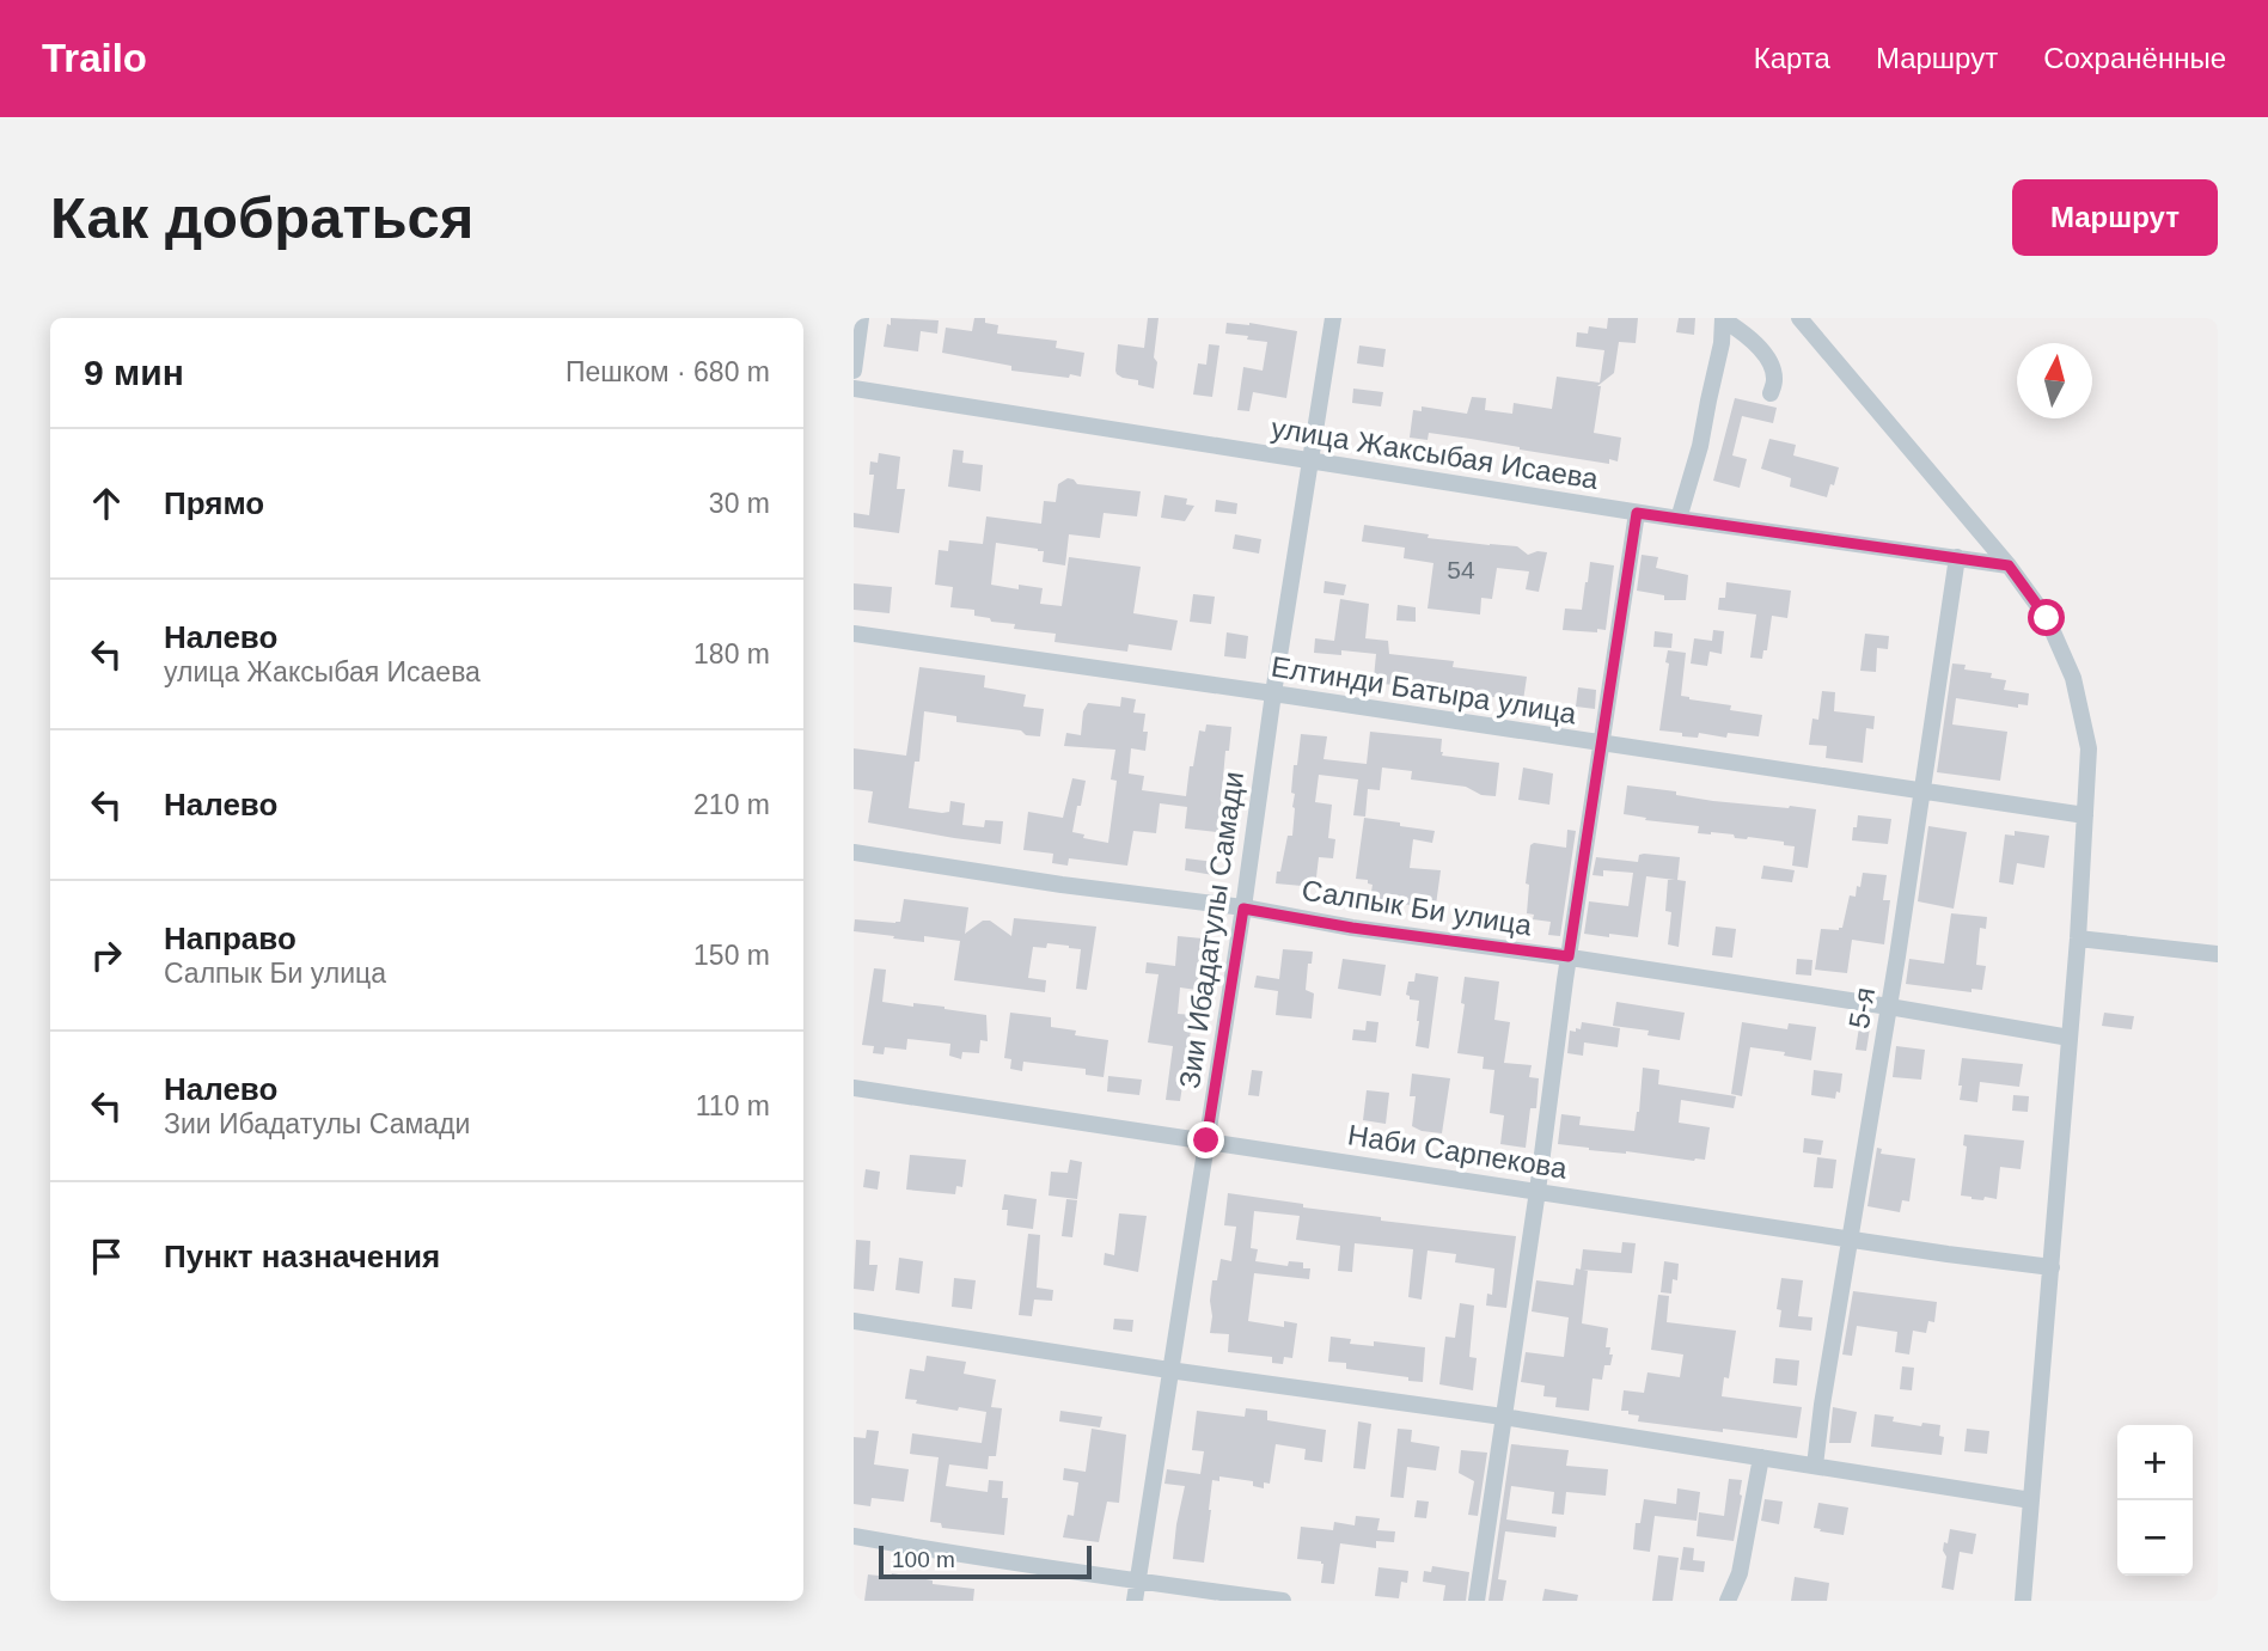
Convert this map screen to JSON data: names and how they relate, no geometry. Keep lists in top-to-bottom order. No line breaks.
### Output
{"streets":{"street":["улица Жаксыбая Исаева","Елтинди Батыра улица","Салпык Би улица","Зии Ибадатулы Самади","5-я","Наби Сарпекова"]},"crossings":[["улица Жаксыбая Исаева","Зии Ибадатулы Самади"],["улица Жаксыбая Исаева","5-я"],["Елтинди Батыра улица","Зии Ибадатулы Самади"],["Елтинди Батыра улица","5-я"],["Салпык Би улица","Зии Ибадатулы Самади"],["Салпык Би улица","5-я"],["Зии Ибадатулы Самади","Наби Сарпекова"],["5-я","Наби Сарпекова"]],"house_numbers":["54"],"scale_bar":"100 m","north":"top","page":{"header":"Trailo","nav":["Карта","Маршрут","Сохранённые"],"buttons":"Маршрут","title":"Как добраться","heading":["9 мин","Пешком · 680 m"],"list":[["Прямо","30 m"],["Налево","улица Жаксыбая Исаева","180 m"],["Налево","210 m"],["Направо","Салпык Би улица","150 m"],["Налево","Зии Ибадатулы Самади","110 m"],"Пункт назначения"],"map_buttons":["+","−"],"scale":"100 m"}}
